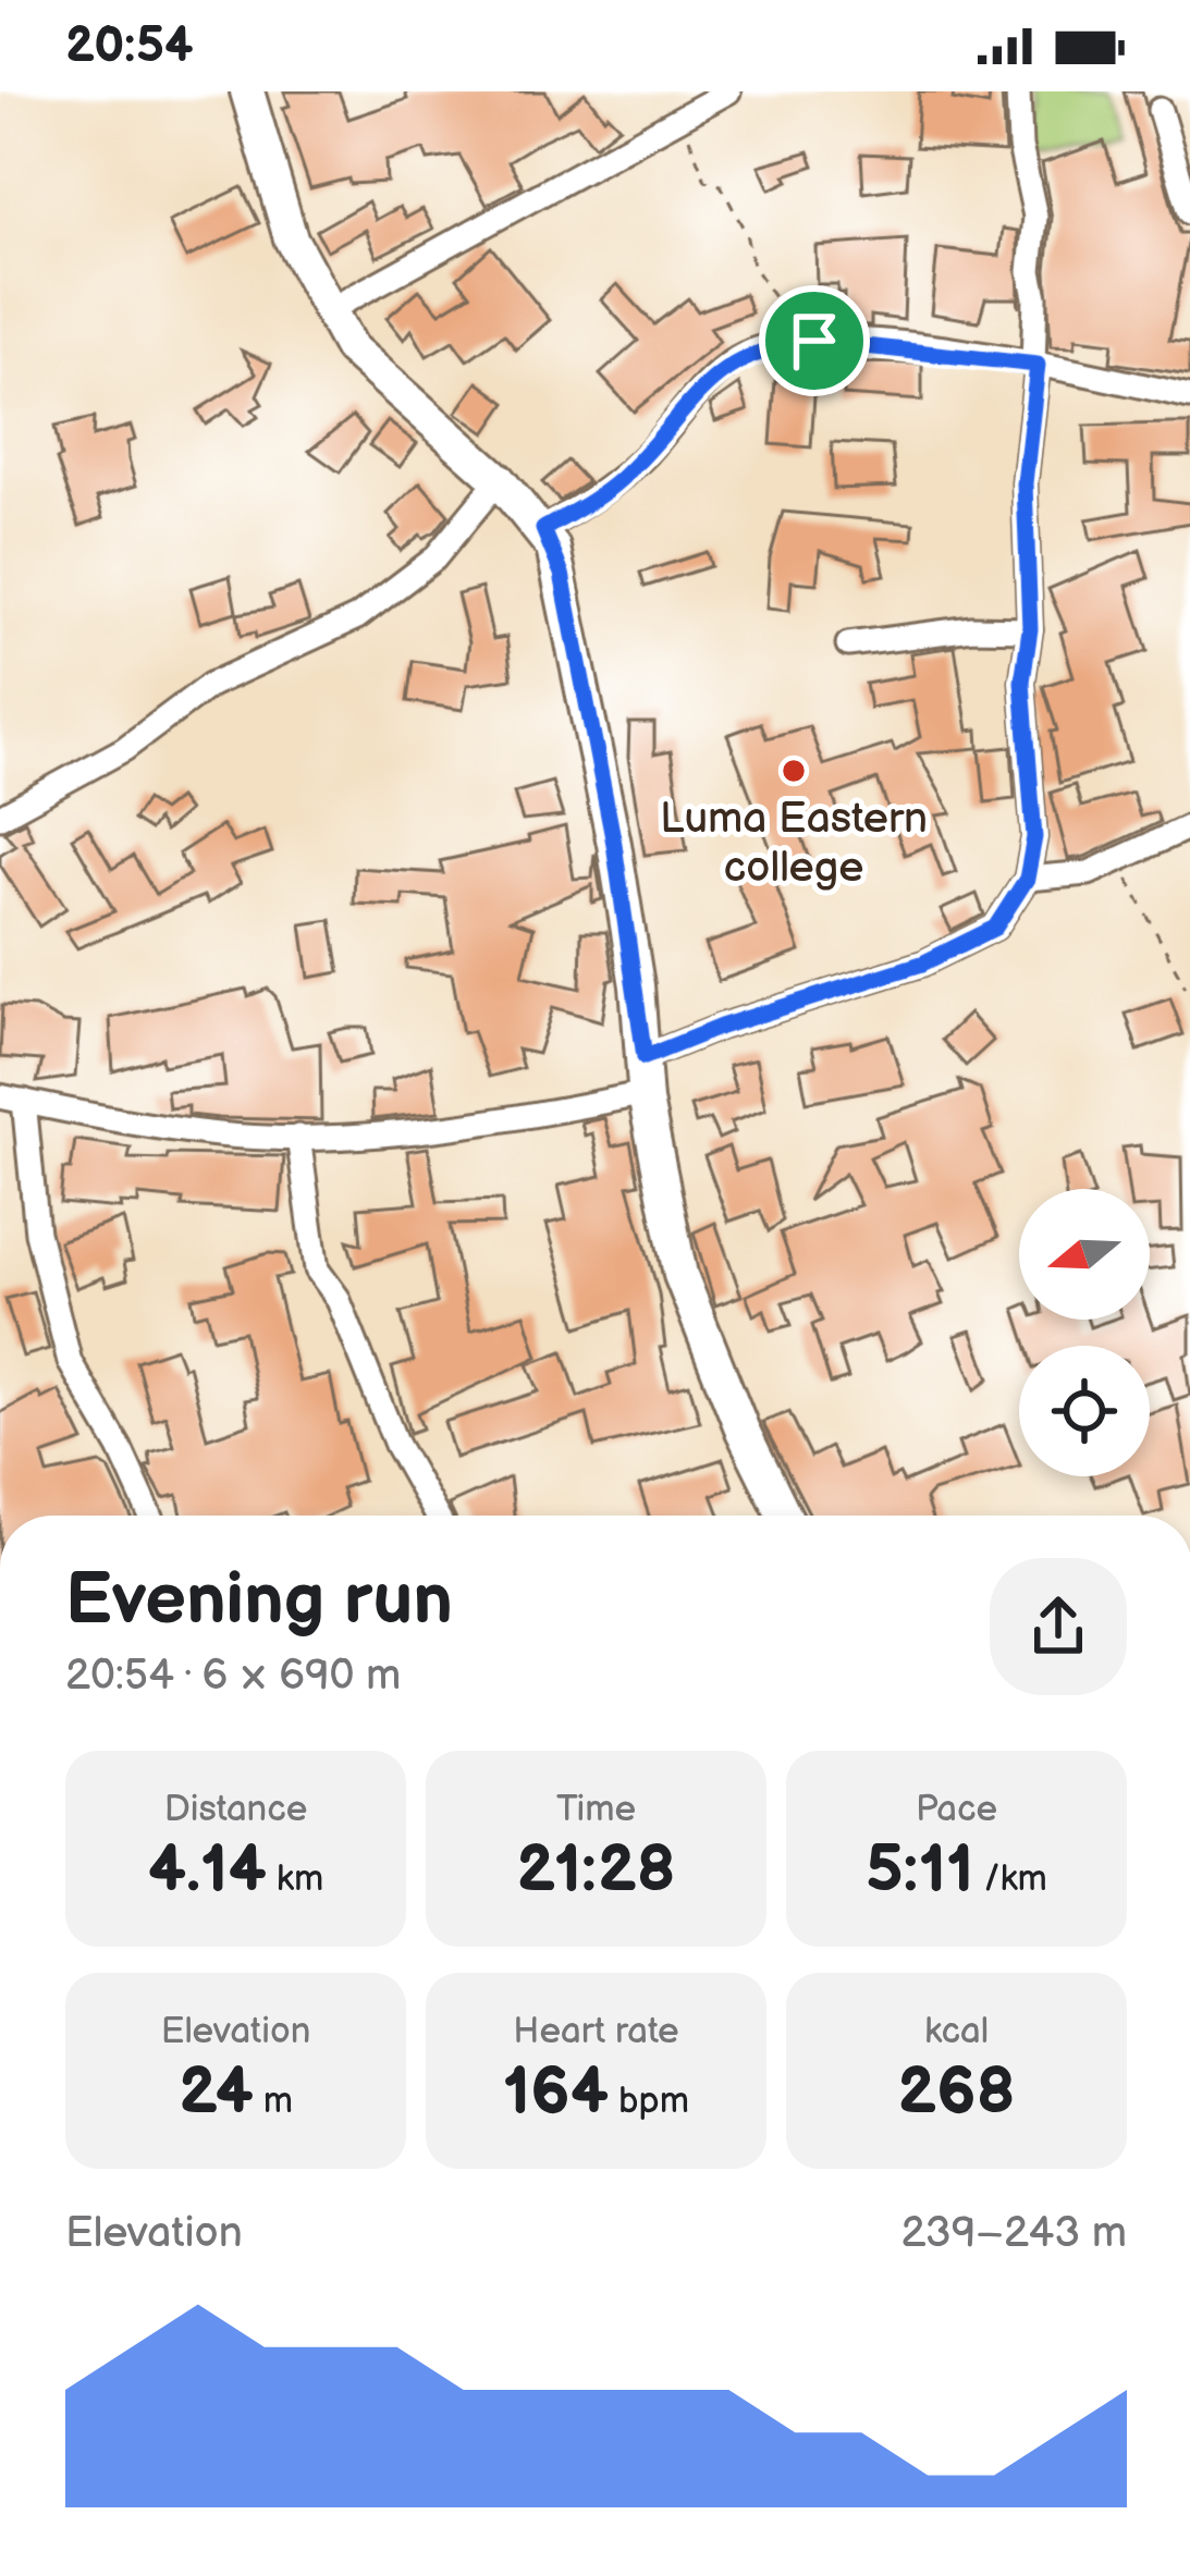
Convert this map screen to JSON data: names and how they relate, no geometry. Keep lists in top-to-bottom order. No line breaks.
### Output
{"places":["Luma Eastern college"],"north":"left","page":{"status":"20:54","heading":["Evening run","20:54 · 6 × 690 m"],"stats":[["Distance","4.14 km"],["Time","21:28"],["Pace","5:11 /km"],["Elevation","24 m"],["Heart rate","164 bpm"],["kcal","268"]],"chart":["Elevation","239–243 m"]}}
